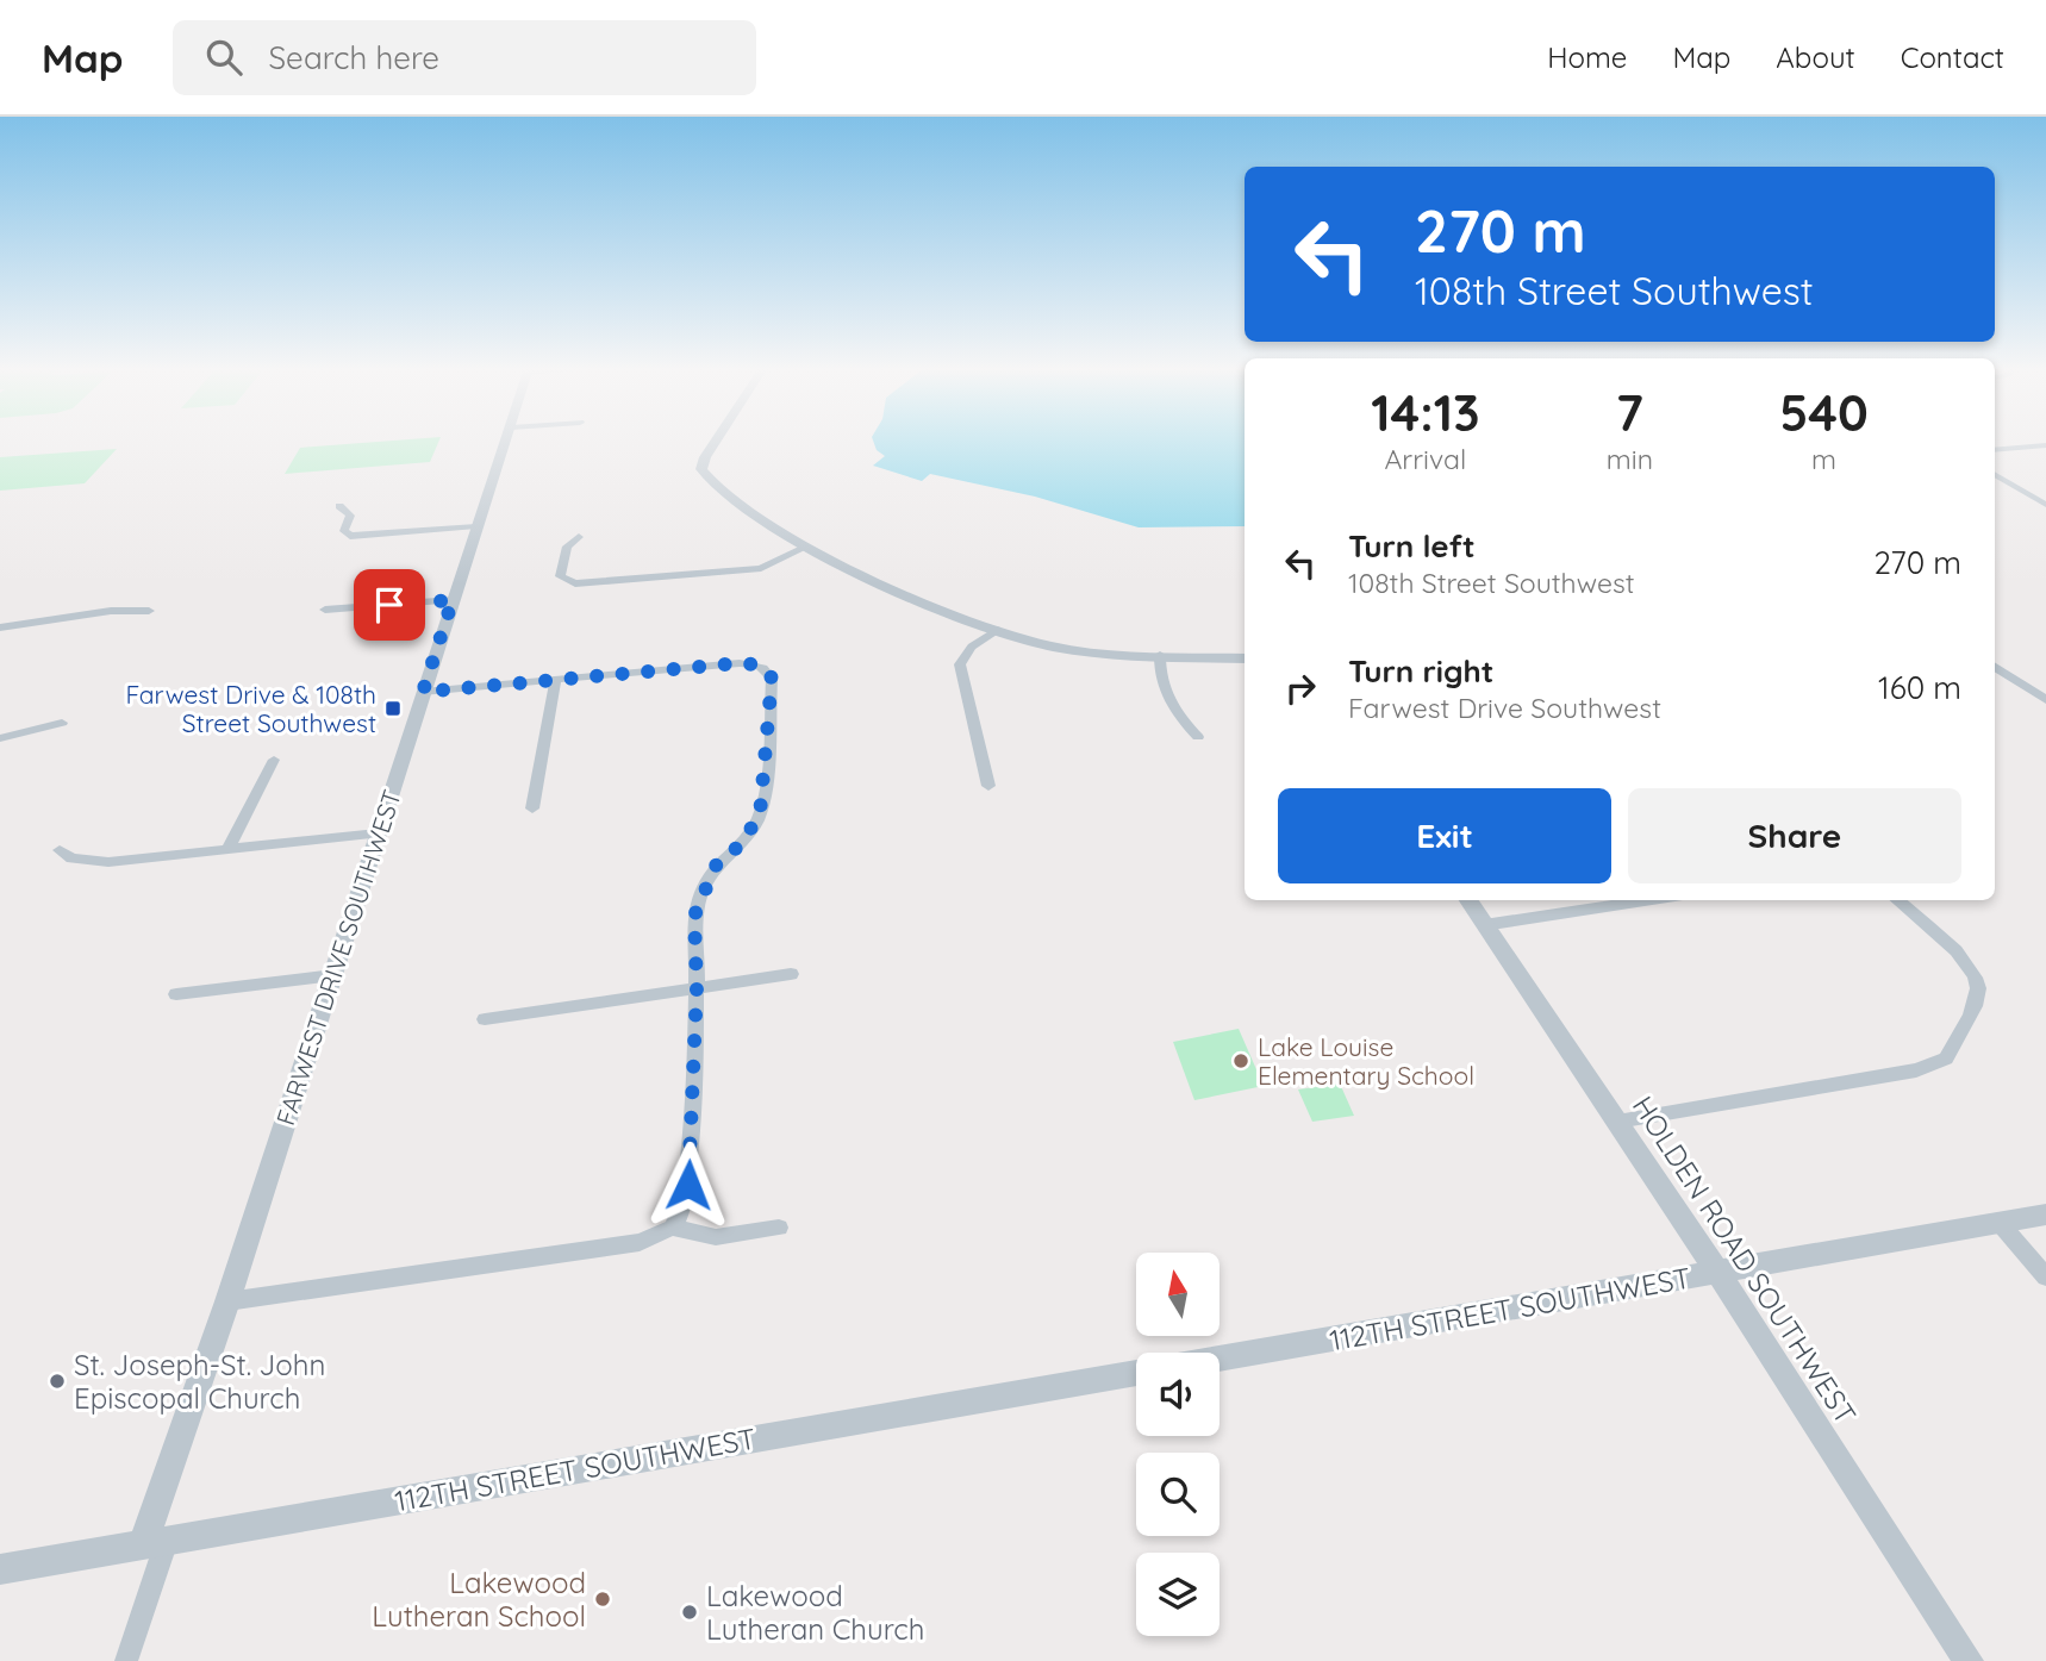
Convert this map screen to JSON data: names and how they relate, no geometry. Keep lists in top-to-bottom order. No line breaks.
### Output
{"streets":{"street":["FARWEST DRIVE SOUTHWEST","HOLDEN ROAD SOUTHWEST","112TH STREET SOUTHWEST"]},"crossings":[["FARWEST DRIVE SOUTHWEST","112TH STREET SOUTHWEST"],["HOLDEN ROAD SOUTHWEST","112TH STREET SOUTHWEST"]],"places":{"transit":["Farwest Drive & 108th Street Southwest"],"other":["Lake Louise Elementary School","St. Joseph-St. John Episcopal Church","Lakewood Lutheran School","Lakewood Lutheran Church"]},"north":"top","page":{"header":"Map","search":"Search here","nav":["Home","Map","About","Contact"],"turn":["270 m","108th Street Southwest"],"eta":["14:13","Arrival","7","min","540","m"],"list":[{"name":"Turn left","note":"108th Street Southwest","value":"270 m"},{"name":"Turn right","note":"Farwest Drive Southwest","value":"160 m"}],"buttons":["Exit","Share"]}}
